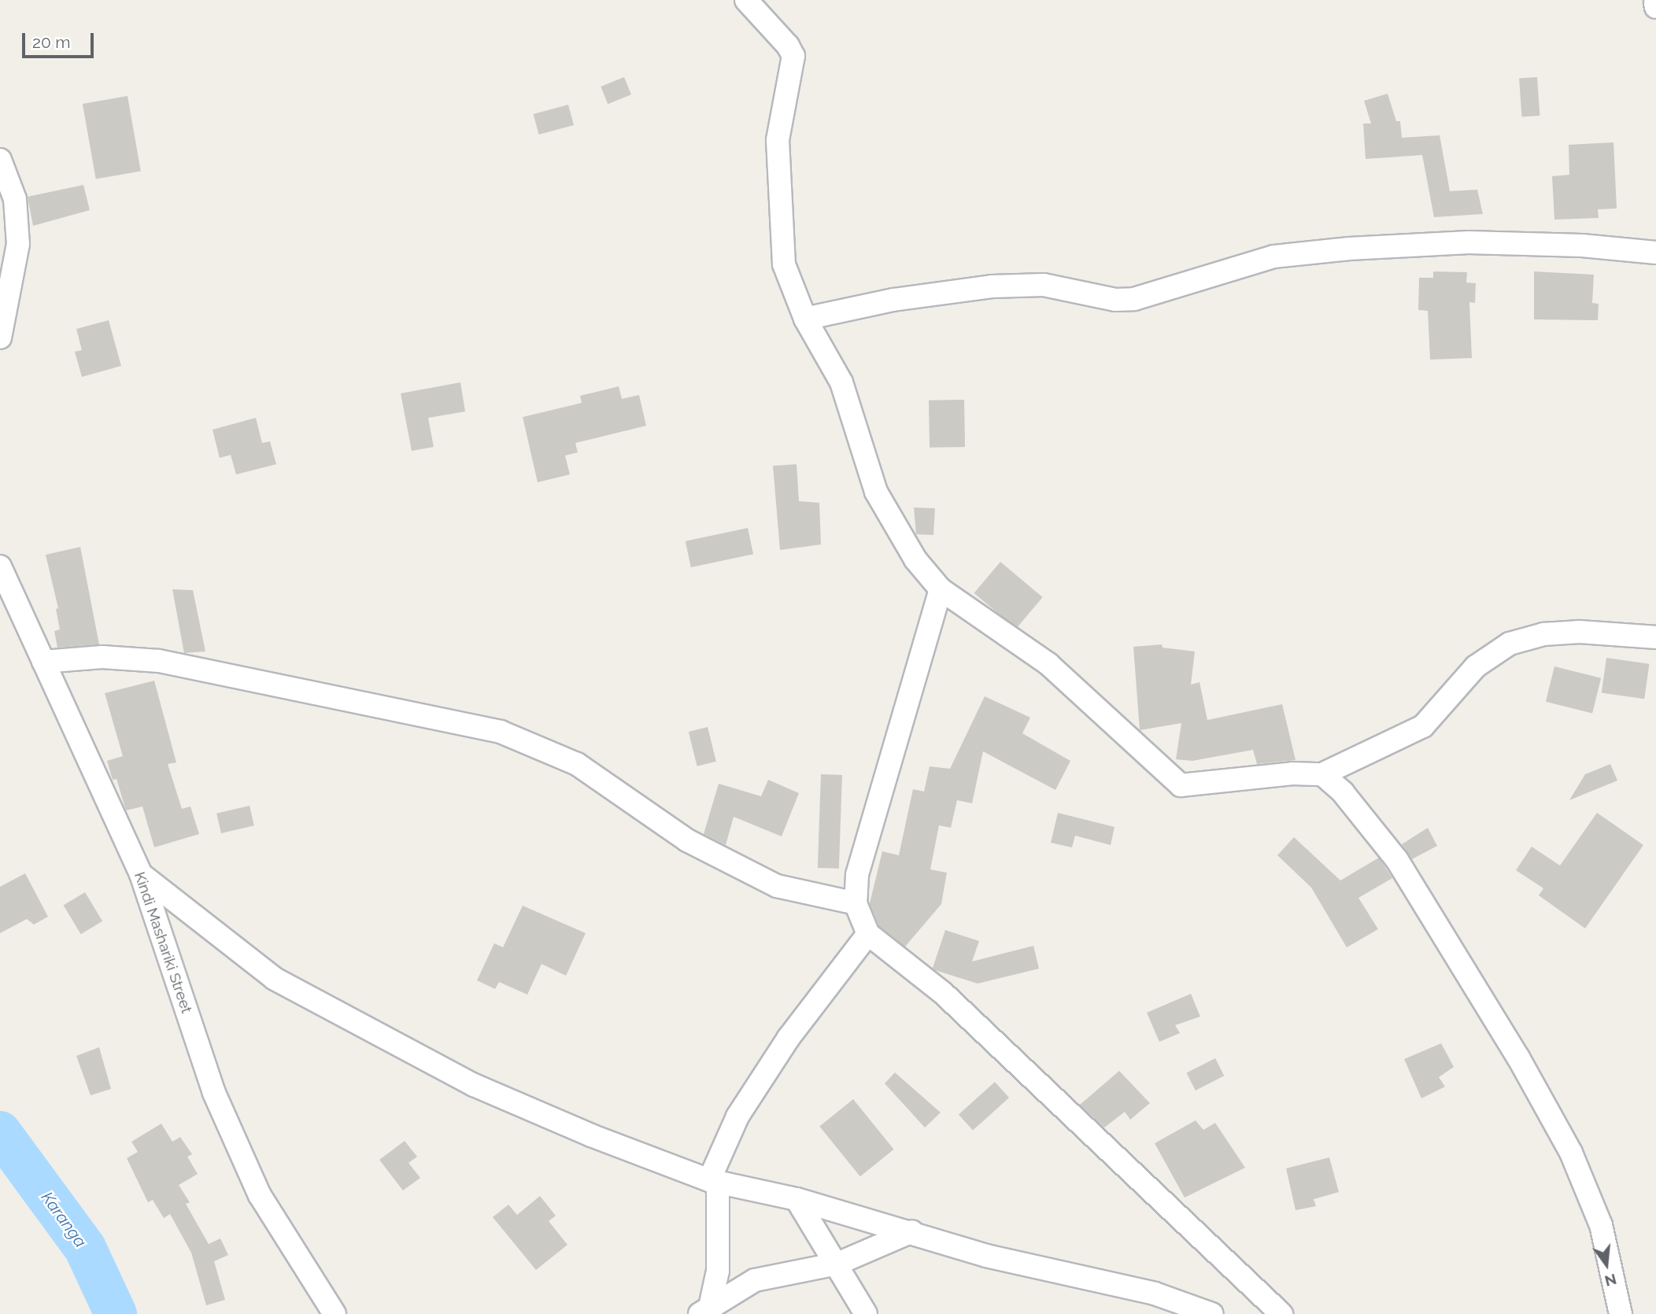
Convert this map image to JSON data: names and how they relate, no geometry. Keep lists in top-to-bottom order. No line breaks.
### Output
{"streets":{"street":["Kindi Mashariki Street"]},"water":["Karanga"],"scale_bar":"20 m","north":"bottom"}
